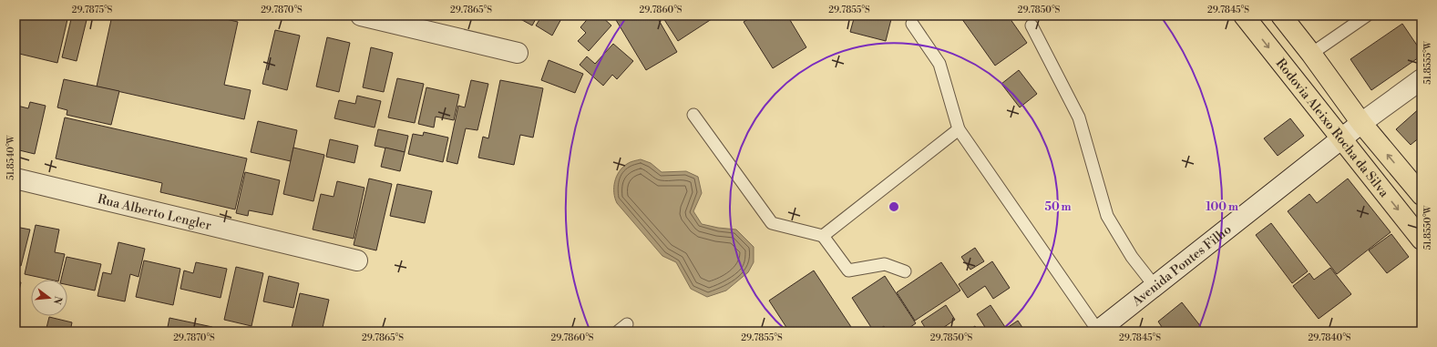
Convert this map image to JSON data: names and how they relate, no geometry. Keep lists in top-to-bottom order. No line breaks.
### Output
{"streets":{"main road":["Rodovia Aleixo Rocha da Silva"],"street":["Rua Alberto Lengler","Avenida Pontes Filho"]},"crossings":[["Rodovia Aleixo Rocha da Silva","Avenida Pontes Filho"]],"north":"right","coordinates":["29.7875°S","29.7870°S","29.7865°S","29.7860°S","29.7855°S","29.7850°S","29.7845°S","51.8555°W","51.8540°W","51.8550°W","29.7840°S"],"rings":["50 m","100 m"]}
